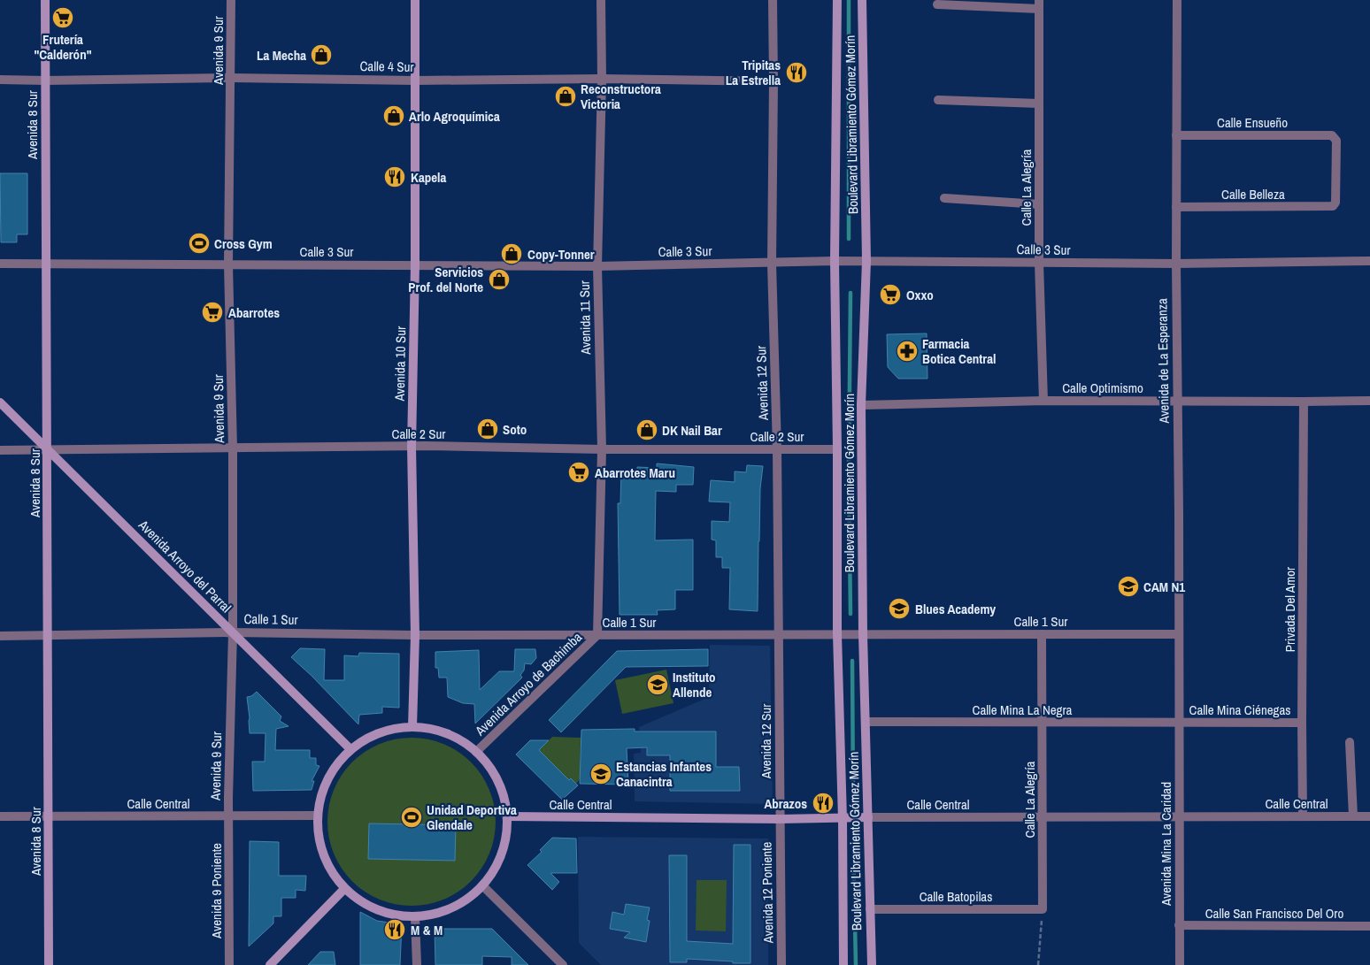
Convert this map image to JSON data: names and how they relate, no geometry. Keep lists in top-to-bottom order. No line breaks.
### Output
{"streets":{"main road":["Avenida 8 Sur","Boulevard Libramiento Gómez Morín","Avenida 10 Sur","Avenida Arroyo del Parral","Calle Central"],"street":["Avenida 9 Sur","Calle 4 Sur","Calle Ensueño","Calle La Alegría","Calle Belleza","Calle 3 Sur","Avenida 11 Sur","Avenida de La Esperanza","Avenida 12 Sur","Calle Optimismo","Calle 2 Sur","Privada Del Amor","Calle 1 Sur","Avenida Arroyo de Bachimba","Calle Mina La Negra","Calle Mina Ciénegas","Avenida Mina La Caridad","Avenida 9 Poniente","Avenida 12 Poniente","Calle Batopilas","Calle San Francisco Del Oro"]},"crossings":[["Avenida 9 Sur","Calle 4 Sur"],["Avenida 9 Sur","Calle 3 Sur"],["Avenida 9 Sur","Calle 2 Sur"],["Avenida 9 Sur","Avenida Arroyo del Parral"],["Avenida 9 Sur","Calle 1 Sur"],["Avenida 9 Sur","Calle Central"],["Avenida 9 Sur","Avenida 9 Poniente"],["Calle 4 Sur","Avenida 8 Sur"],["Calle 4 Sur","Avenida 11 Sur"],["Calle 4 Sur","Avenida 10 Sur"],["Calle 4 Sur","Avenida 12 Sur"],["Calle Ensueño","Calle Belleza"],["Calle Ensueño","Avenida de La Esperanza"],["Avenida 8 Sur","Calle 3 Sur"],["Avenida 8 Sur","Calle 2 Sur"],["Avenida 8 Sur","Avenida Arroyo del Parral"],["Avenida 8 Sur","Calle 1 Sur"],["Avenida 8 Sur","Calle Central"],["Boulevard Libramiento Gómez Morín","Calle 3 Sur"],["Boulevard Libramiento Gómez Morín","Calle Optimismo"],["Boulevard Libramiento Gómez Morín","Calle 2 Sur"],["Boulevard Libramiento Gómez Morín","Calle 1 Sur"],["Boulevard Libramiento Gómez Morín","Calle Mina La Negra"],["Boulevard Libramiento Gómez Morín","Calle Central"],["Boulevard Libramiento Gómez Morín","Calle Batopilas"],["Calle La Alegría","Calle 3 Sur"],["Calle La Alegría","Calle Optimismo"],["Calle La Alegría","Calle 1 Sur"],["Calle La Alegría","Calle Mina La Negra"],["Calle La Alegría","Calle Central"],["Calle La Alegría","Calle Batopilas"],["Calle Belleza","Avenida de La Esperanza"],["Calle 3 Sur","Avenida 11 Sur"],["Calle 3 Sur","Avenida de La Esperanza"],["Calle 3 Sur","Avenida 10 Sur"],["Calle 3 Sur","Avenida 12 Sur"],["Avenida 11 Sur","Calle 2 Sur"],["Avenida 11 Sur","Calle 1 Sur"],["Avenida 11 Sur","Avenida Arroyo de Bachimba"],["Avenida de La Esperanza","Calle Optimismo"],["Avenida de La Esperanza","Calle 1 Sur"],["Avenida de La Esperanza","Calle Mina La Negra"],["Avenida de La Esperanza","Calle Mina Ciénegas"],["Avenida de La Esperanza","Avenida Mina La Caridad"],["Avenida 10 Sur","Calle 2 Sur"],["Avenida 10 Sur","Calle 1 Sur"],["Avenida 12 Sur","Calle 2 Sur"],["Avenida 12 Sur","Calle 1 Sur"],["Avenida 12 Sur","Calle Central"],["Avenida 12 Sur","Avenida 12 Poniente"],["Calle Optimismo","Privada Del Amor"],["Calle 2 Sur","Avenida Arroyo del Parral"],["Avenida Arroyo del Parral","Calle 1 Sur"],["Privada Del Amor","Calle Mina Ciénegas"],["Privada Del Amor","Calle Central"],["Calle 1 Sur","Avenida Arroyo de Bachimba"],["Calle Mina La Negra","Calle Mina Ciénegas"],["Calle Mina La Negra","Avenida Mina La Caridad"],["Calle Mina Ciénegas","Avenida Mina La Caridad"],["Calle Central","Avenida Mina La Caridad"],["Calle Central","Avenida 9 Poniente"],["Calle Central","Avenida 12 Poniente"],["Avenida Mina La Caridad","Calle San Francisco Del Oro"]],"places":{"supermarket":["Frutería \"Calderón\"","Oxxo","Abarrotes","Abarrotes Maru"],"shop":["La Mecha","Reconstructora Victoria","Arlo Agroquímica","Copy-Tonner","Servicios Prof. del Norte","Soto","DK Nail Bar"],"restaurant":["Tripitas La Estrella","Kapela","Abrazos","M & M"],"sports":["Cross Gym","Unidad Deportiva Glendale"],"pharmacy":["Farmacia Botica Central"],"school or university":["CAM N1","Blues Academy","Instituto Allende","Estancias Infantes Canacintra"]}}
